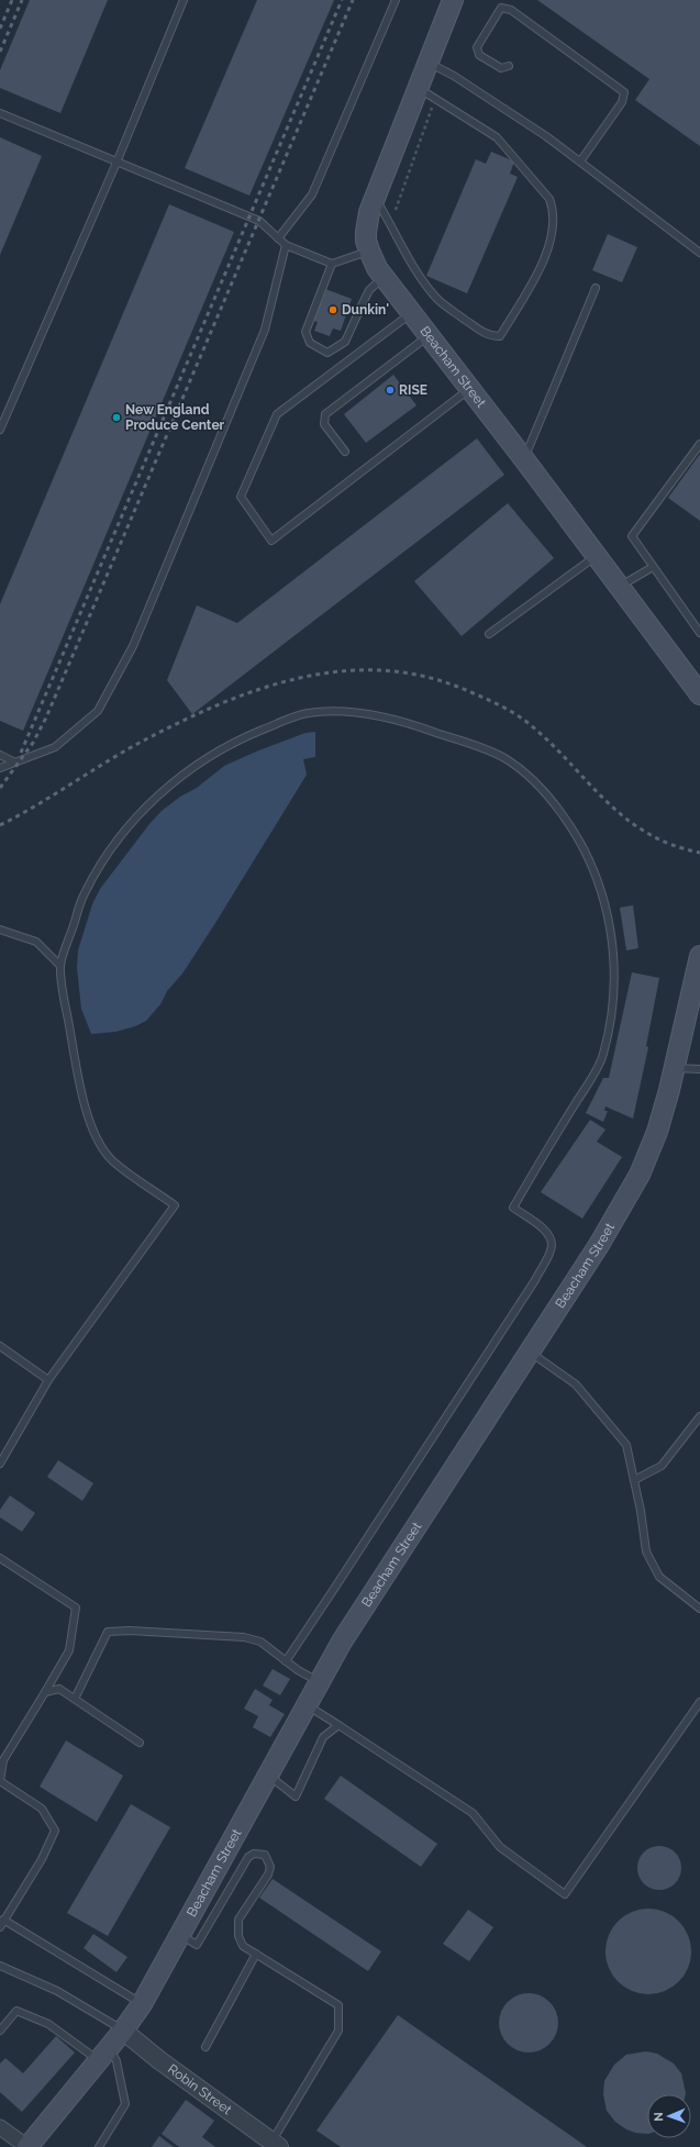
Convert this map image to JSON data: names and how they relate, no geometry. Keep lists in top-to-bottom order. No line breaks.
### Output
{"streets":{"main road":["Beacham Street"],"street":["Robin Street"]},"crossings":[["Beacham Street","Robin Street"]],"places":["Dunkin'","RISE","New England Produce Center"],"north":"left"}
